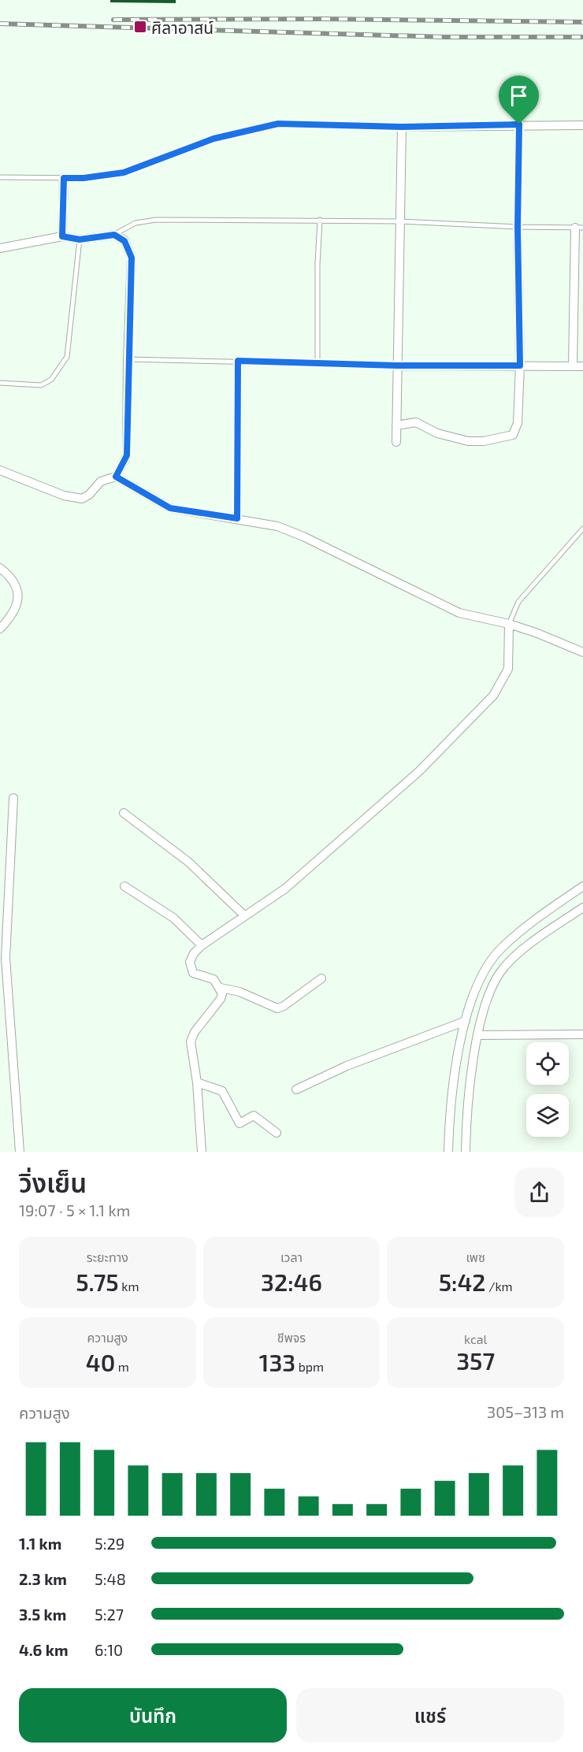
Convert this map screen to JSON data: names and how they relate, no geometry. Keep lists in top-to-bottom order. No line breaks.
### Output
{"places":{"transit":["ศิลาอาสน์"]},"page":{"heading":["วิ่งเย็น","19:07 · 5 × 1.1 km"],"stats":[["ระยะทาง","5.75 km"],["เวลา","32:46"],["เพซ","5:42 /km"],["ความสูง","40 m"],["ชีพจร","133 bpm"],["kcal","357"]],"chart":["ความสูง","305–313 m"],"list":[{"name":"1.1 km","note":"5:29"},{"name":"2.3 km","note":"5:48"},{"name":"3.5 km","note":"5:27"},{"name":"4.6 km","note":"6:10"}],"buttons":["บันทึก","แชร์"]}}
